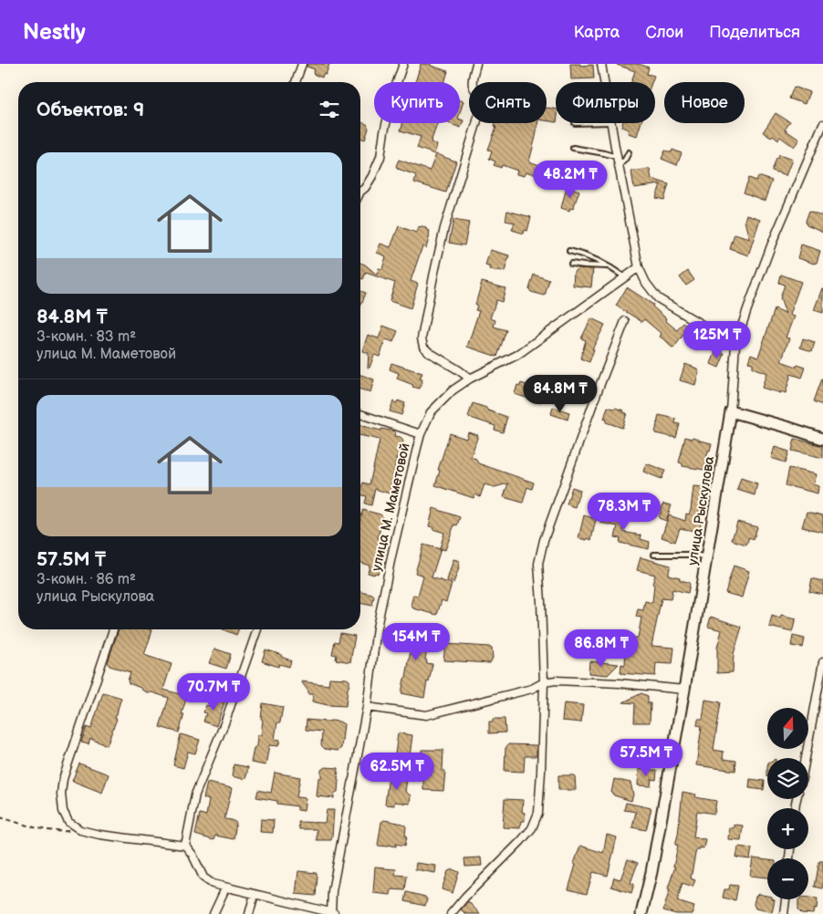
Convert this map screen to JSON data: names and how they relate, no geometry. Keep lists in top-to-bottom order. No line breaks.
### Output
{"streets":{"street":["улица М. Маметовой","улица Рыскулова"]},"north":"top","page":{"header":"Nestly","nav":["Карта","Слои","Поделиться"],"chip":["Купить","Снять","Фильтры","Новое"],"heading":"Объектов: 9","list":[{"name":"84.8M ₸","note":"3-комн. · 83 m² · улица М. Маметовой"},{"name":"57.5M ₸","note":"3-комн. · 86 m² · улица Рыскулова"}],"price":["48.2M ₸","125M ₸","84.8M ₸","78.3M ₸","154M ₸","86.8M ₸","70.7M ₸","57.5M ₸","62.5M ₸"],"map_buttons":["+","−"]}}
